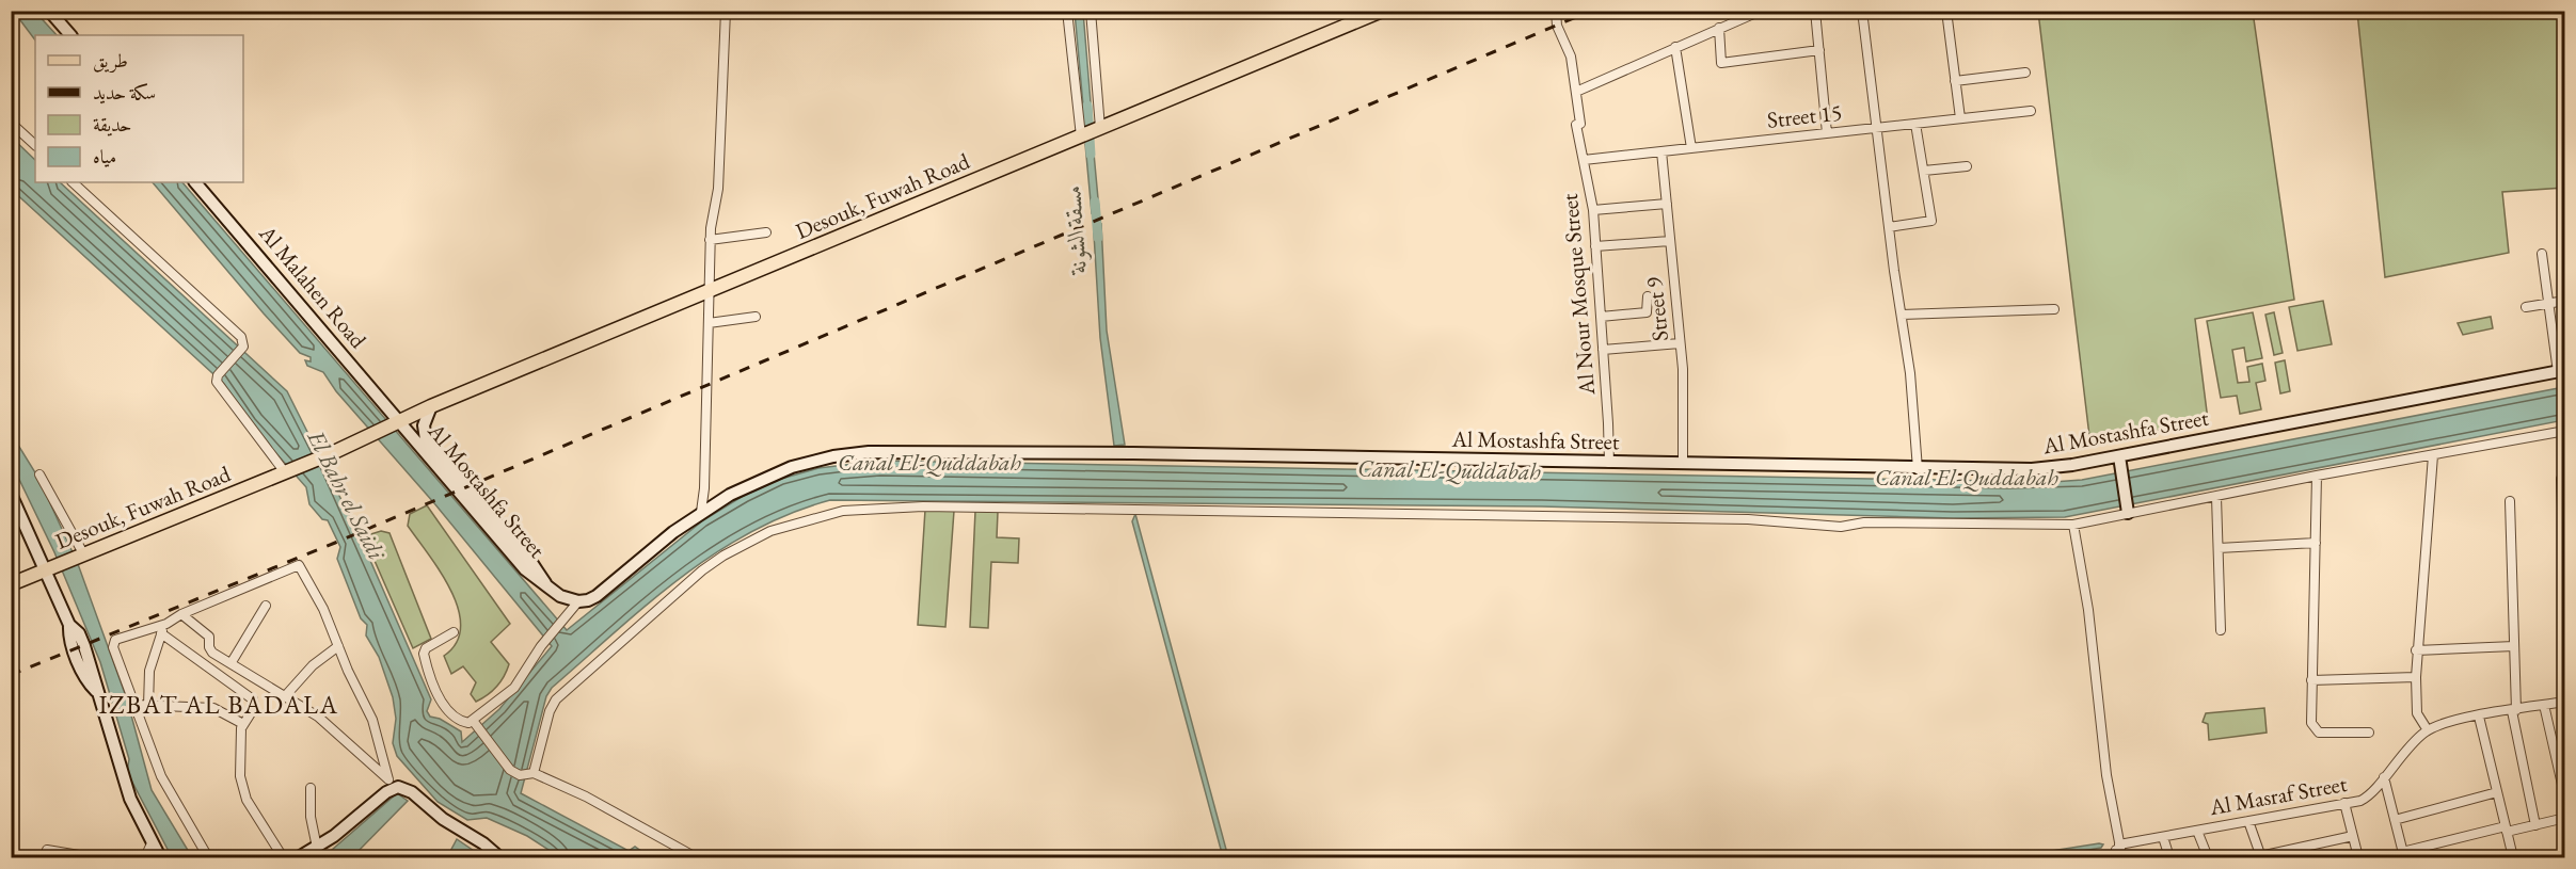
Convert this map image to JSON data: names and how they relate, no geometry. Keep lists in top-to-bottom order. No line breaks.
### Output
{"streets":{"main road":["Desouk, Fuwah Road","Al Malahen Road","Al Mostashfa Street"],"street":["Street 15","Al Nour Mosque Street","Street 9","Al Masraf Street"]},"crossings":[["Street 15","Al Nour Mosque Street"],["Street 15","Street 9"],["Desouk, Fuwah Road","Al Malahen Road"],["Desouk, Fuwah Road","Al Mostashfa Street"],["Al Malahen Road","Al Mostashfa Street"],["Al Nour Mosque Street","Al Mostashfa Street"],["Street 9","Al Mostashfa Street"]],"districts":["IZBAT AL BADALA"],"water":["مسقة الشونة","Canal El-Quddabah","El Bahr el Saidi"],"legend":["طريق","سكة حديد","حديقة","مياه"]}
